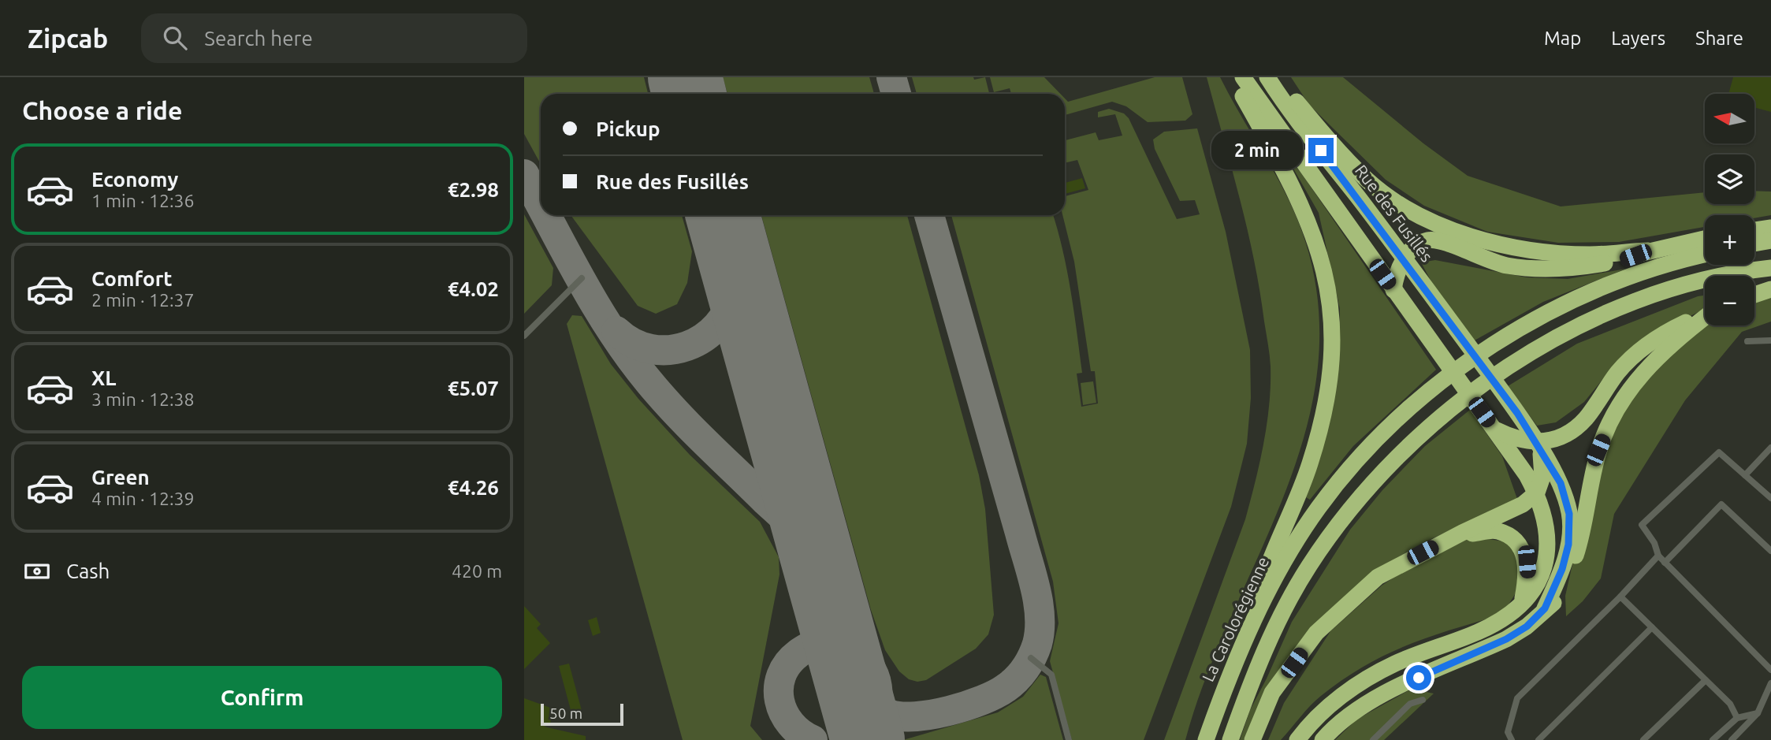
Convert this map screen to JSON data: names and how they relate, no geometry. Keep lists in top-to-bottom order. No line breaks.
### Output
{"streets":{"highway":["Rue des Fusillés","La Carolorégienne"]},"scale_bar":"50 m","north":"left","page":{"header":"Zipcab","search":"Search here","nav":["Map","Layers","Share"],"heading":"Choose a ride","map_buttons":["+","−"],"banner":["Pickup","Rue des Fusillés"],"bubble":"2 min","list":[{"name":"Economy","note":"1 min · 12:36","value":"€2.98"},{"name":"Comfort","note":"2 min · 12:37","value":"€4.02"},{"name":"XL","note":"3 min · 12:38","value":"€5.07"},{"name":"Green","note":"4 min · 12:39","value":"€4.26"}],"pay":["Cash","420 m"],"buttons":"Confirm","scale":"50 m"}}
